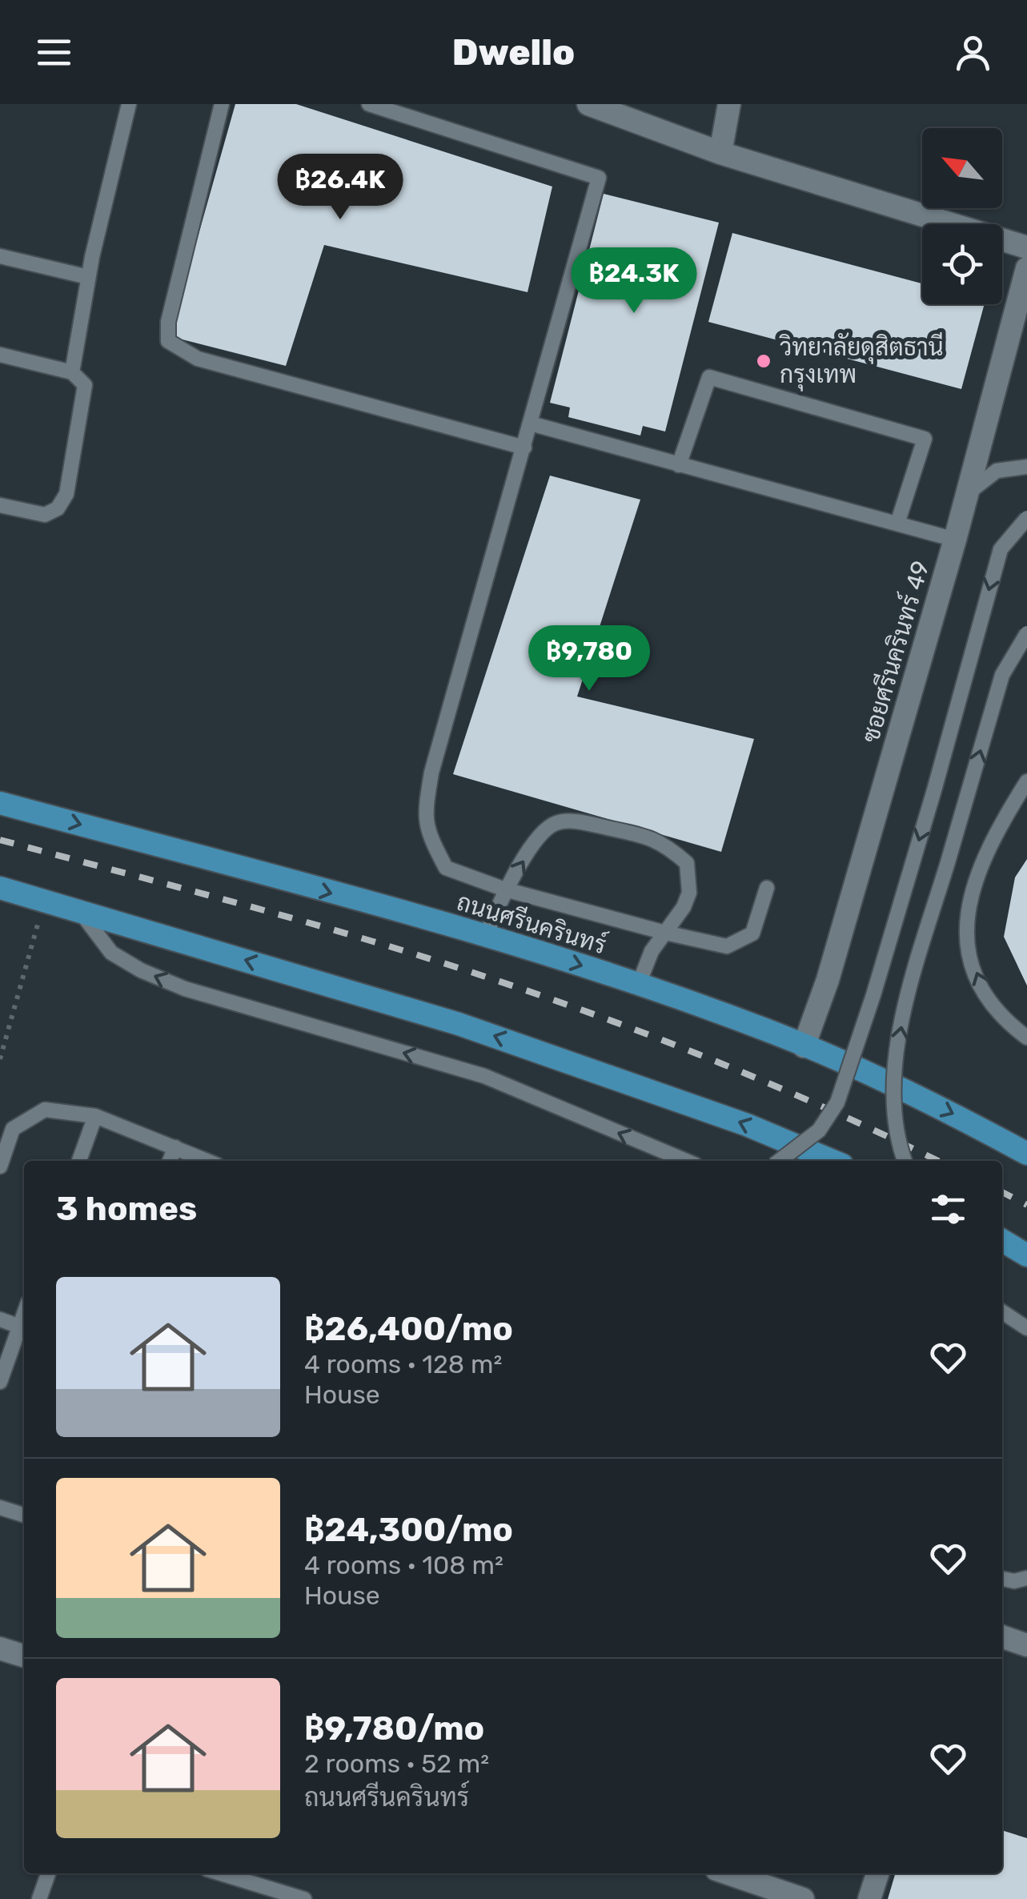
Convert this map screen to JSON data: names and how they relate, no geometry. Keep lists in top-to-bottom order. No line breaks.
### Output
{"streets":{"main road":["ถนนศรีนครินทร์"],"street":["ซอยศรีนครินทร์ 49"]},"crossings":[["ซอยศรีนครินทร์ 49","ถนนศรีนครินทร์"]],"places":["วิทยาลัยดุสิตธานี กรุงเทพ"],"north":"top left","page":{"header":"Dwello","price":["฿26.4K","฿24.3K","฿9,780"],"heading":"3 homes","list":[{"name":"฿26,400/mo","note":"4 rooms · 128 m² · House"},{"name":"฿24,300/mo","note":"4 rooms · 108 m² · House"},{"name":"฿9,780/mo","note":"2 rooms · 52 m² · ถนนศรีนครินทร์"}]}}
